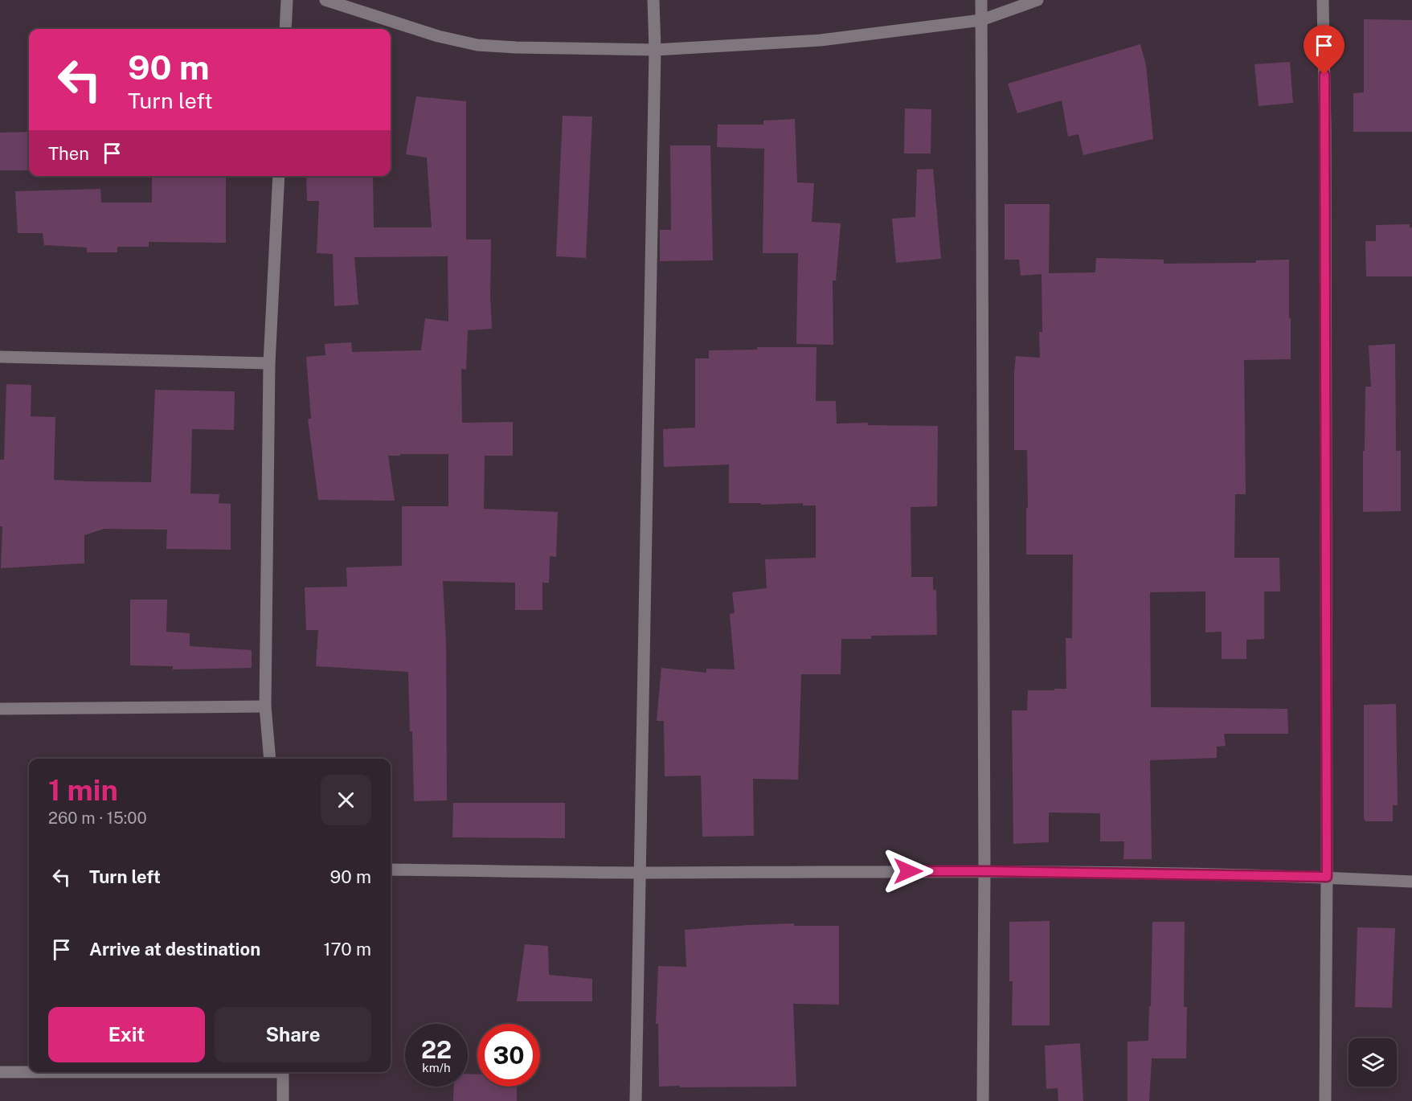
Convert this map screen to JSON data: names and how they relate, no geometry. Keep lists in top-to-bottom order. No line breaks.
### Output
{"page":{"turn":["90 m","Turn left"],"then":"Then","heading":["1 min","260 m · 15:00"],"list":[{"name":"Turn left","value":"90 m"},{"name":"Arrive at destination","value":"170 m"}],"buttons":["Exit","Share"],"speed":"22 km/h","limit":"30"}}
